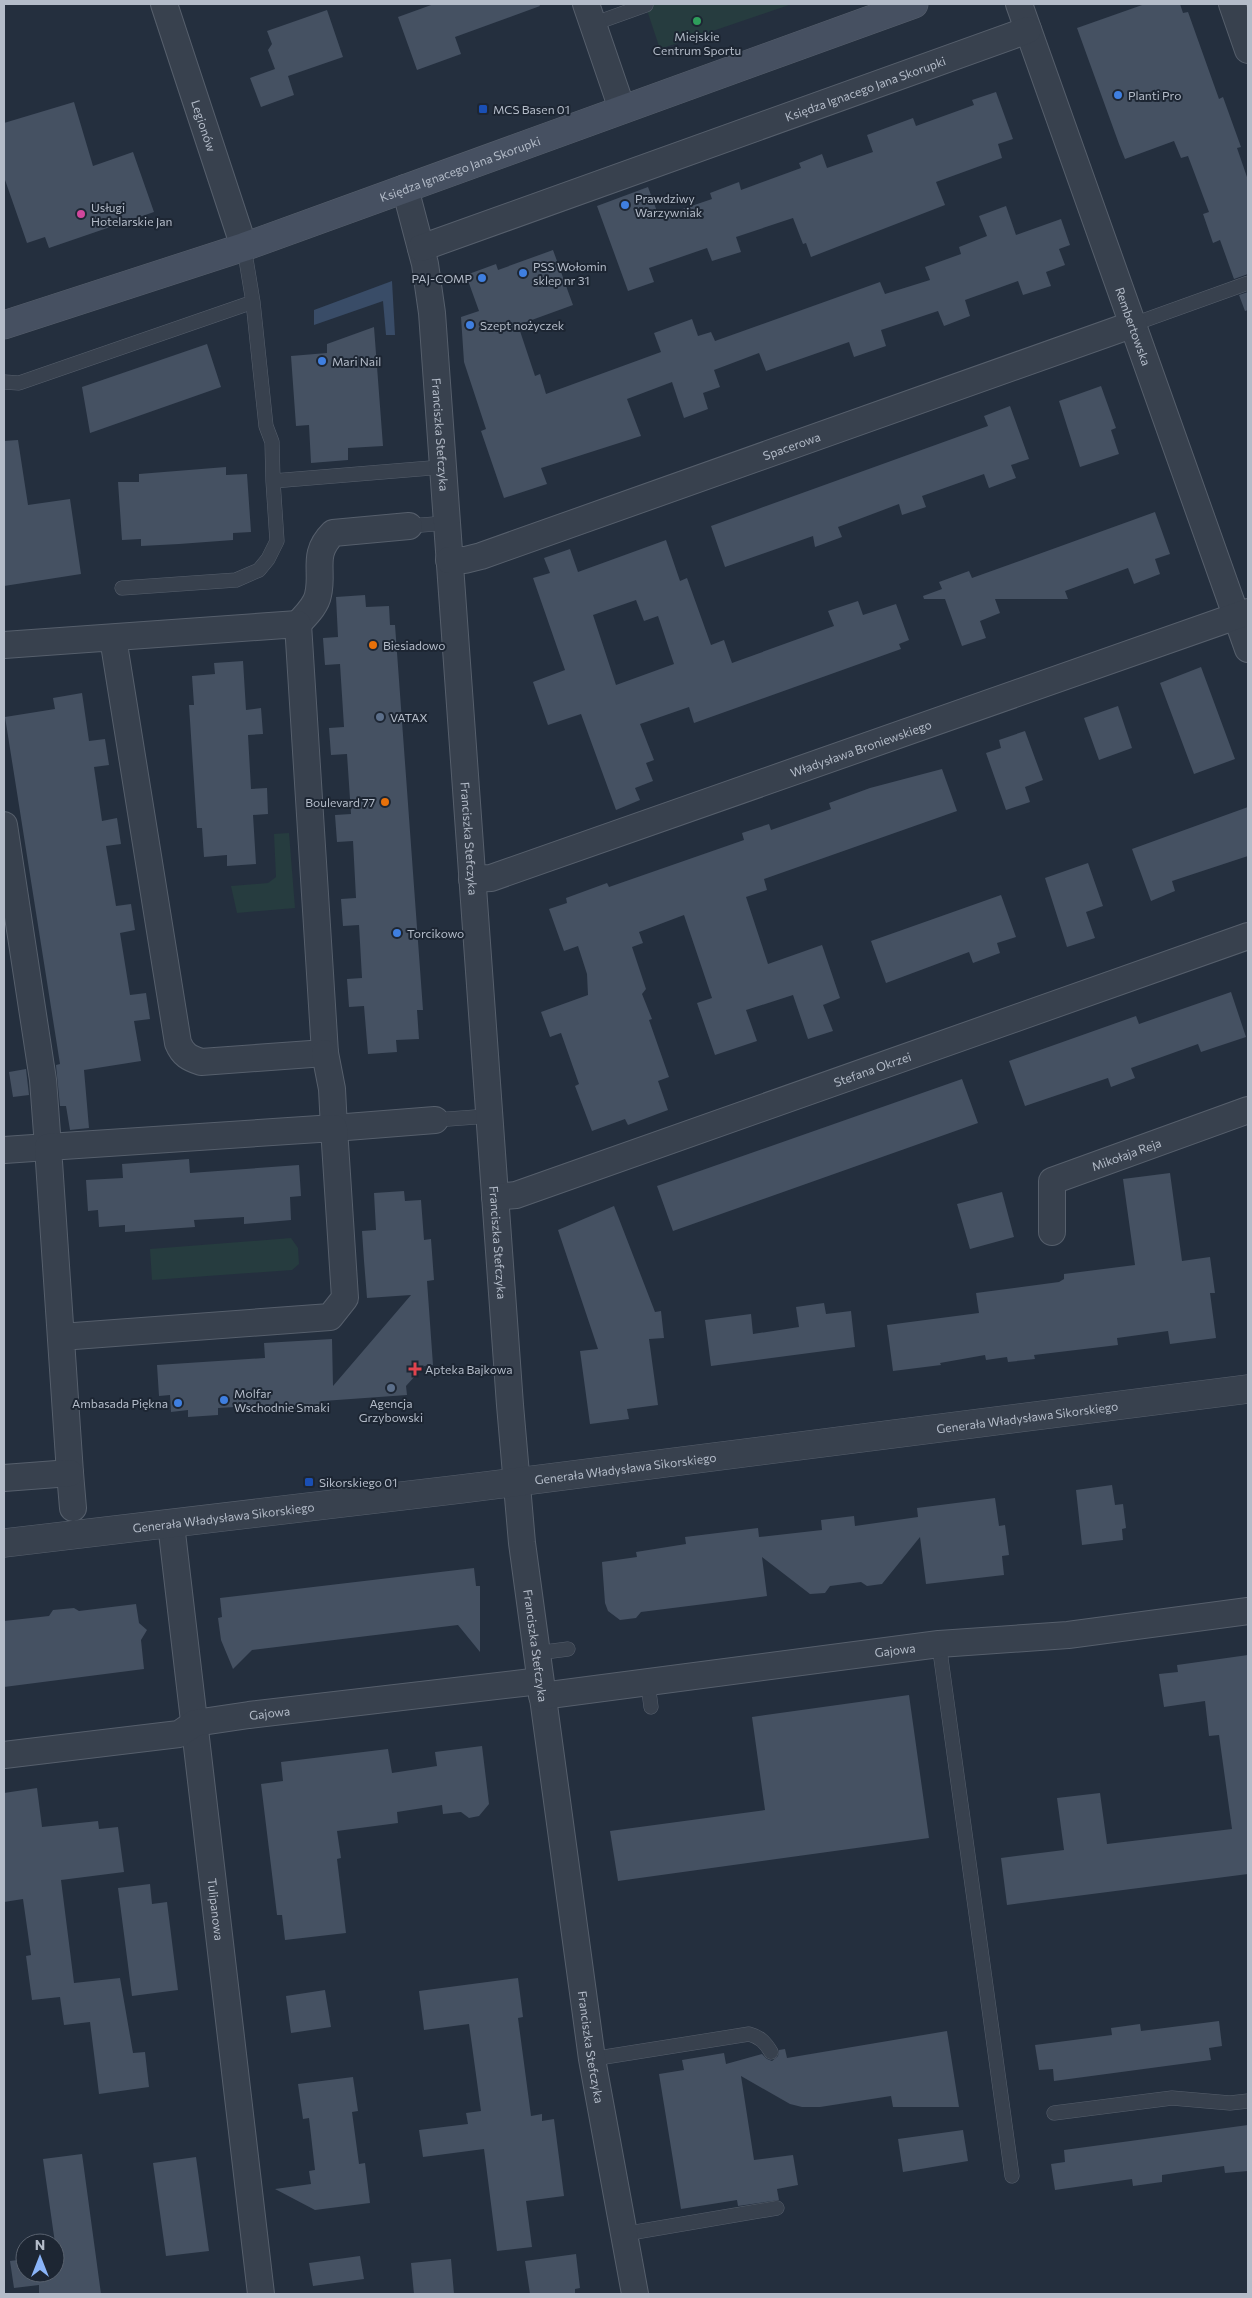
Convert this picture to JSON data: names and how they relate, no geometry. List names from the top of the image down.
{
  "streets": {
    "main road": ["Księdza Ignacego Jana Skorupki"],
    "street": [
      "Legionów",
      "Rembertowska",
      "Franciszka Stefczyka",
      "Spacerowa",
      "Władysława Broniewskiego",
      "Stefana Okrzei",
      "Mikołaja Reja",
      "Generała Władysława Sikorskiego",
      "Gajowa",
      "Tulipanowa"
    ]
  },
  "crossings": [
    ["Księdza Ignacego Jana Skorupki", "Legionów"],
    ["Księdza Ignacego Jana Skorupki", "Rembertowska"],
    ["Księdza Ignacego Jana Skorupki", "Franciszka Stefczyka"],
    ["Rembertowska", "Spacerowa"],
    ["Rembertowska", "Władysława Broniewskiego"],
    ["Franciszka Stefczyka", "Spacerowa"],
    ["Franciszka Stefczyka", "Władysława Broniewskiego"],
    ["Franciszka Stefczyka", "Stefana Okrzei"],
    ["Franciszka Stefczyka", "Generała Władysława Sikorskiego"],
    ["Franciszka Stefczyka", "Gajowa"],
    ["Generała Władysława Sikorskiego", "Tulipanowa"],
    ["Gajowa", "Tulipanowa"]
  ],
  "places": {
    "other": [
      "Miejskie Centrum Sportu",
      "Planti Pro",
      "Prawdziwy Warzywniak",
      "Usługi Hotelarskie Jan",
      "PSS Wołomin sklep nr 31",
      "PAJ-COMP",
      "Szept nożyczek",
      "Mari Nail",
      "Biesiadowo",
      "VATAX",
      "Boulevard 77",
      "Torcikowo",
      "Agencja Grzybowski",
      "Molfar Wschodnie Smaki",
      "Ambasada Piękna"
    ],
    "transit": ["MCS Basen 01", "Sikorskiego 01"],
    "health": ["Apteka Bajkowa"]
  },
  "north": "top"
}
